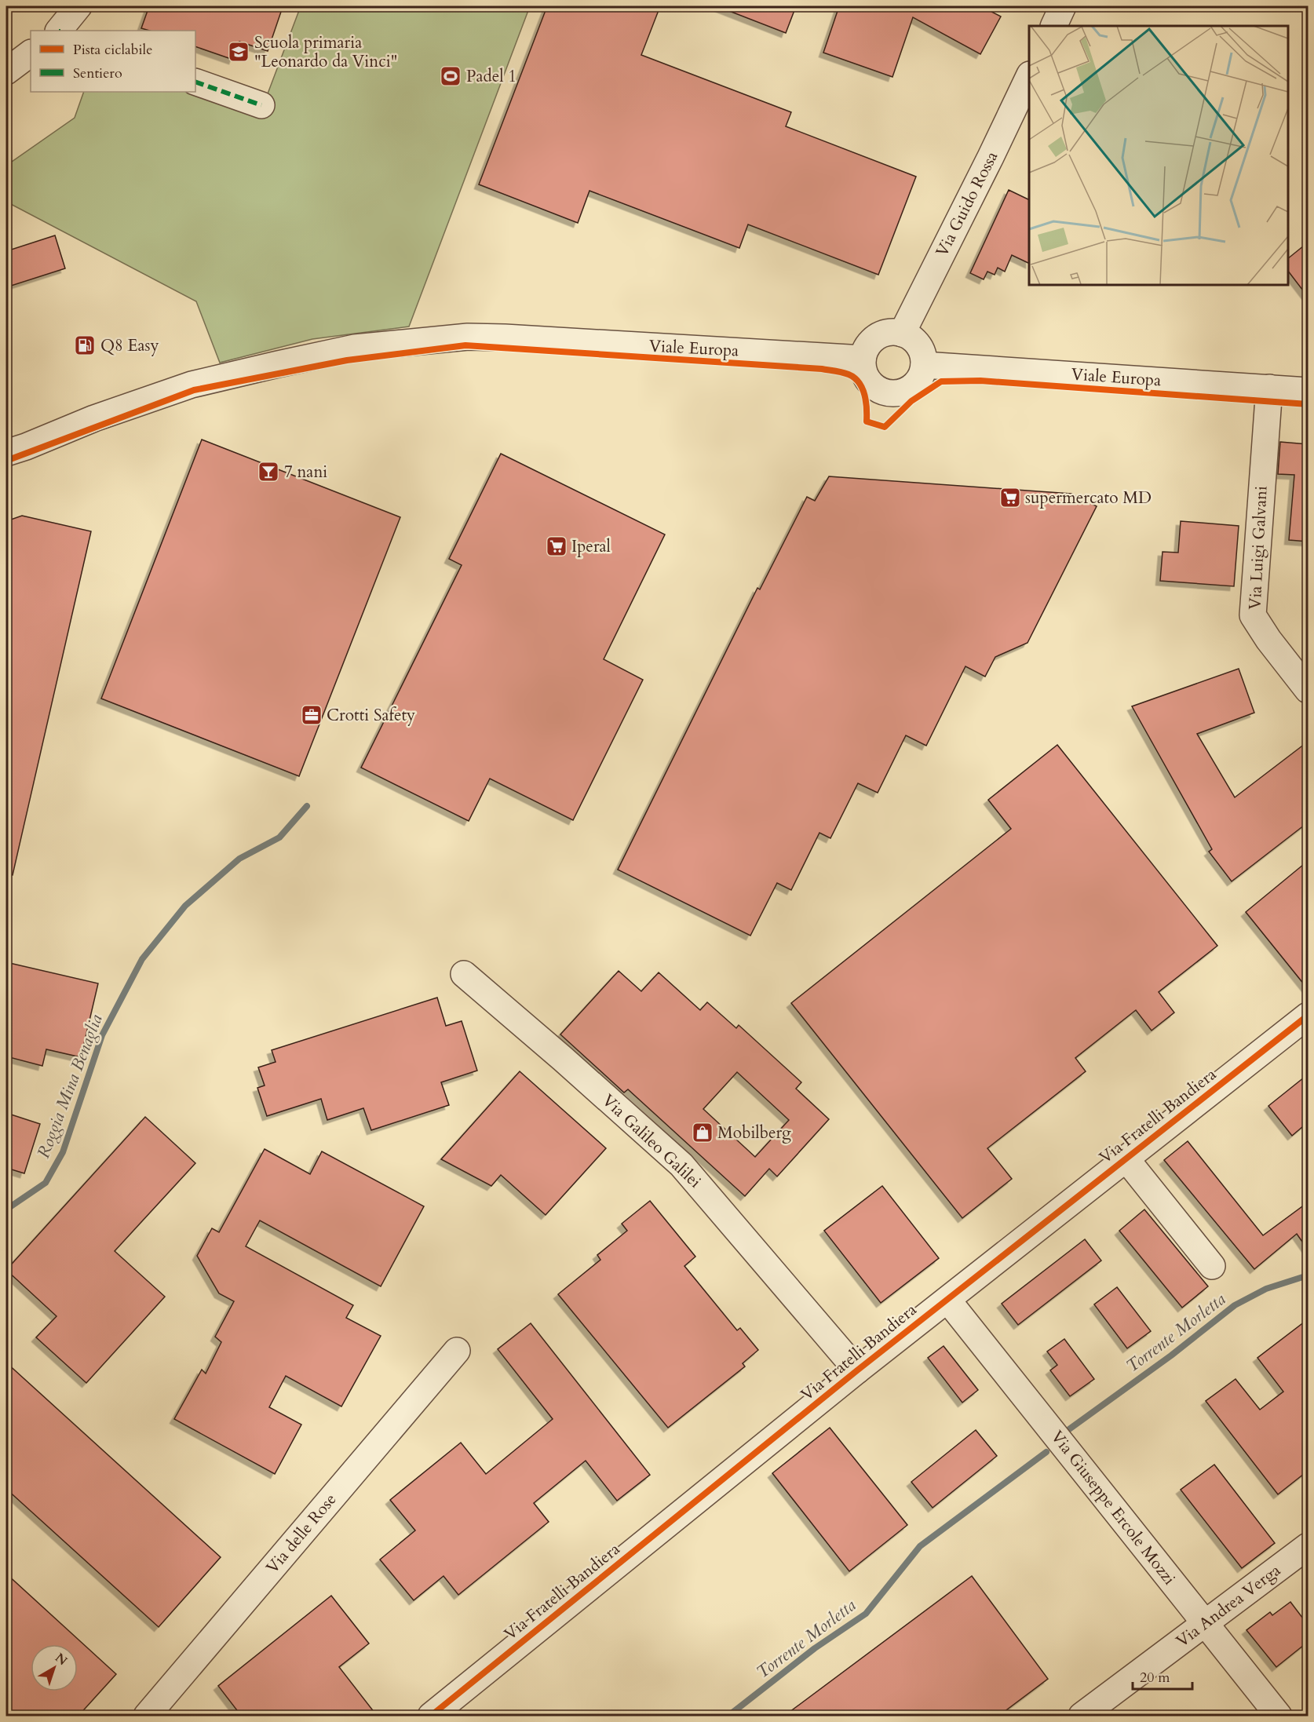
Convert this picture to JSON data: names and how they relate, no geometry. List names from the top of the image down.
{
  "streets": {
    "street": [
      "Via Guido Rossa",
      "Viale Europa",
      "Via Luigi Galvani",
      "Via Fratelli Bandiera",
      "Via Galileo Galilei",
      "Via Giuseppe Ercole Mozzi",
      "Via delle Rose",
      "Via Andrea Verga"
    ]
  },
  "crossings": [
    ["Via Guido Rossa", "Viale Europa"],
    ["Viale Europa", "Via Luigi Galvani"],
    ["Via Fratelli Bandiera", "Via Galileo Galilei"],
    ["Via Fratelli Bandiera", "Via Giuseppe Ercole Mozzi"],
    ["Via Giuseppe Ercole Mozzi", "Via Andrea Verga"]
  ],
  "water": ["Roggia Mina Benaglia", "Torrente Morletta"],
  "places": {
    "school or university": ["Scuola primaria \"Leonardo da Vinci\""],
    "sports": ["Padel 1"],
    "fuel station": ["Q8 Easy"],
    "bar": ["7 nani"],
    "supermarket": ["supermercato MD", "Iperal"],
    "office": ["Crotti Safety"],
    "shop": ["Mobilberg"]
  },
  "legend": ["Pista ciclabile", "Sentiero"],
  "scale_bar": "20 m",
  "north": "top right"
}
